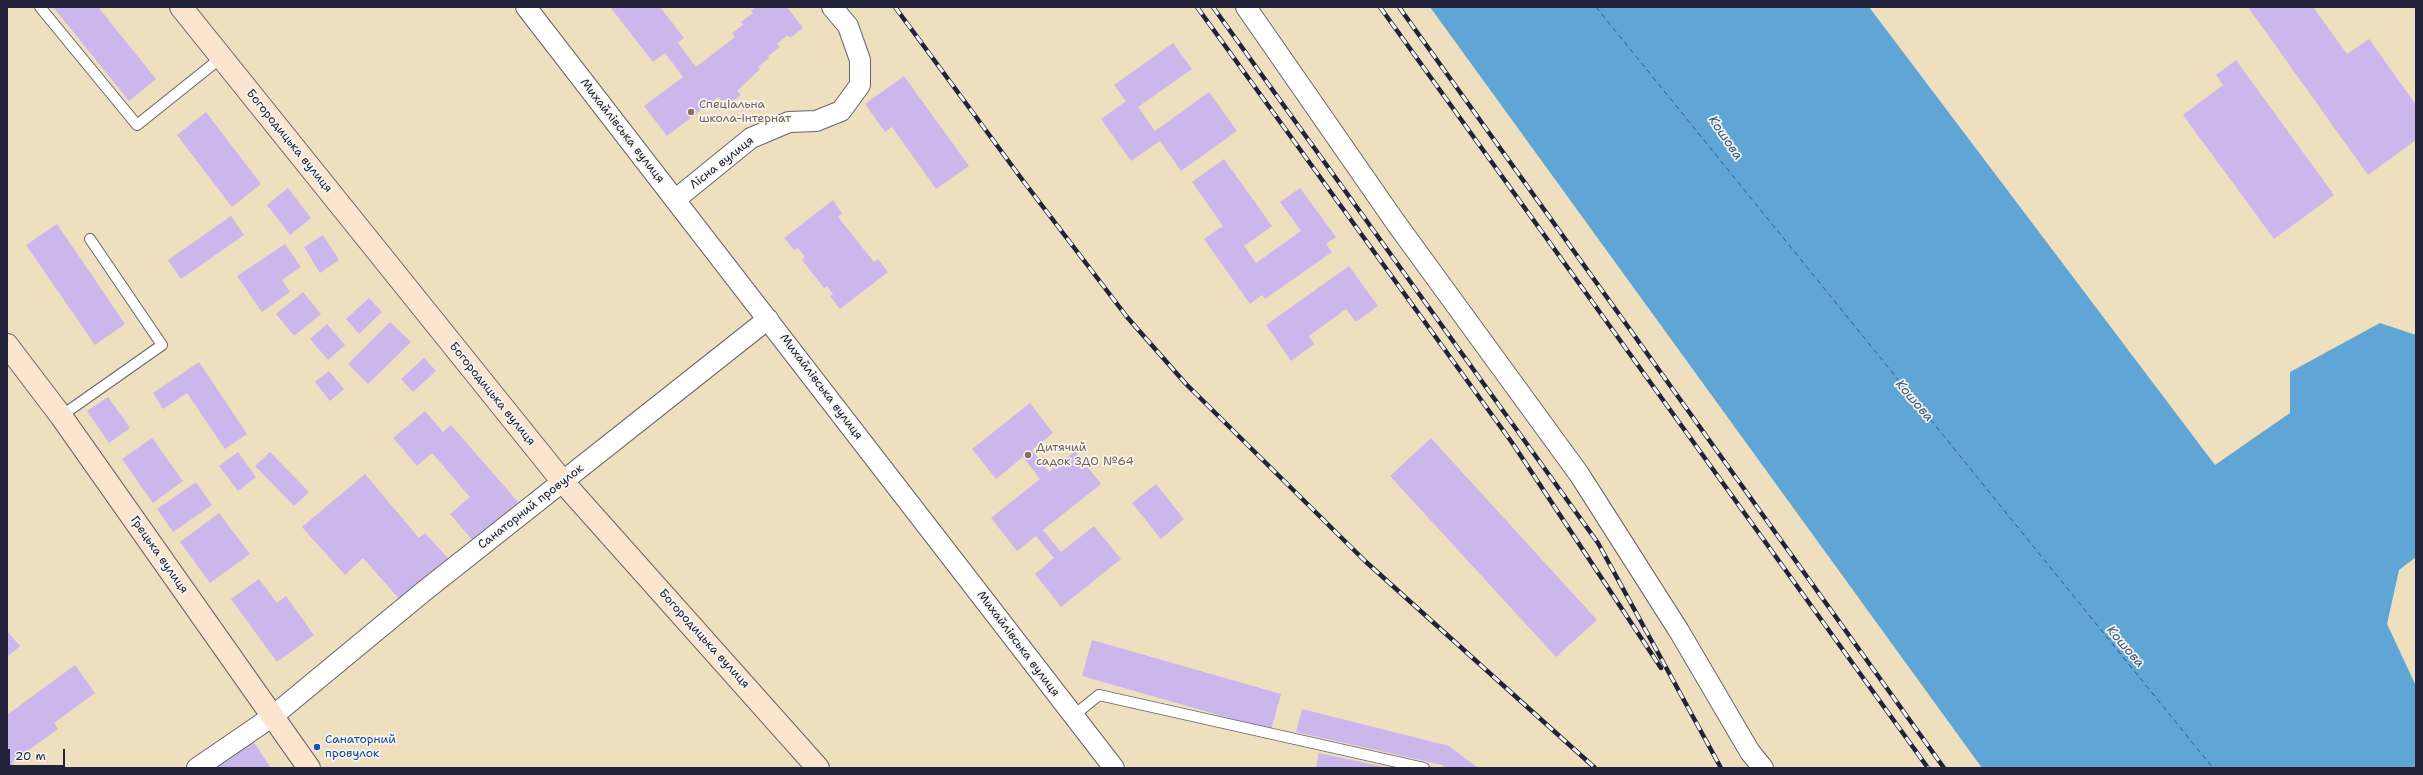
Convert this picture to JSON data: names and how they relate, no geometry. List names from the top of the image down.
{
  "streets": {
    "street": [
      "Михайлівська вулиця",
      "Богородицька вулиця",
      "Лісна вулиця",
      "Санаторний провулок",
      "Грецька вулиця"
    ]
  },
  "crossings": [
    ["Михайлівська вулиця", "Лісна вулиця"],
    ["Михайлівська вулиця", "Санаторний провулок"],
    ["Богородицька вулиця", "Санаторний провулок"],
    ["Санаторний провулок", "Грецька вулиця"]
  ],
  "water": ["Кошова"],
  "places": ["Спеціальна школа-інтернат", "Дитячий садок ЗДО №64", "Санаторний провулок"],
  "scale_bar": "20 m"
}
